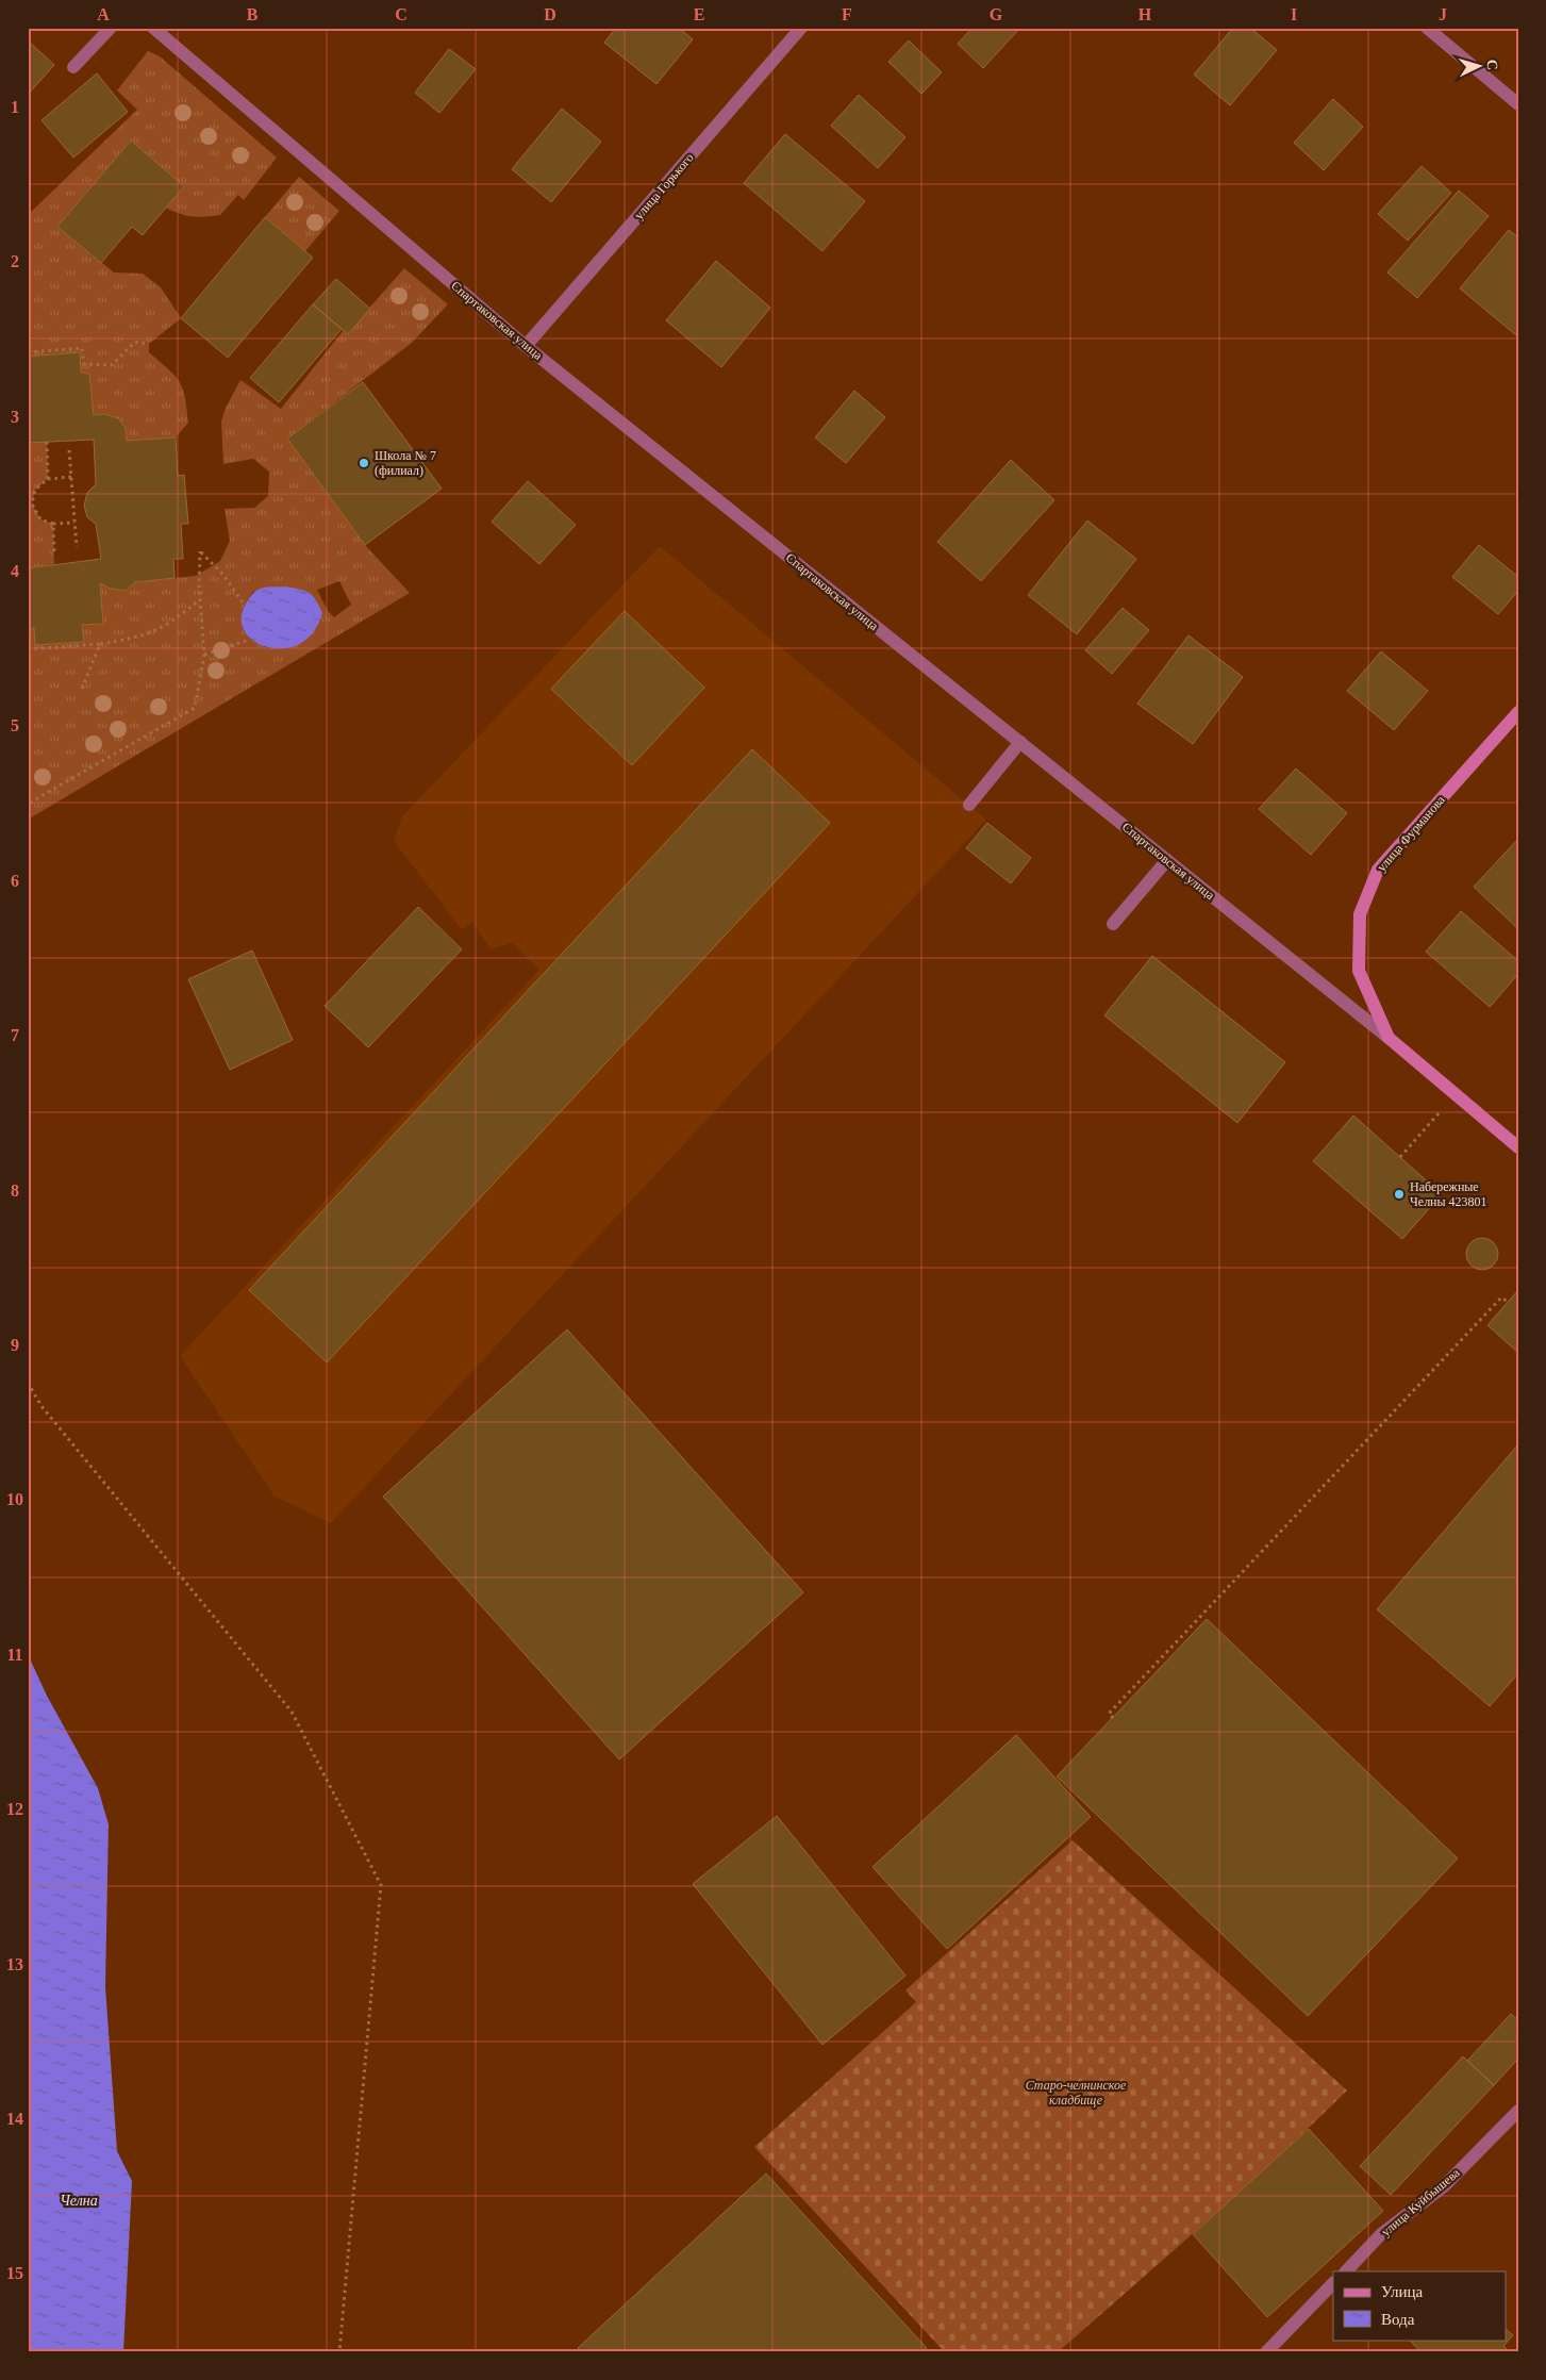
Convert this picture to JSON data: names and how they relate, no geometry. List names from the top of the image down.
{
  "streets": {
    "street": [
      "улица Горького",
      "Спартаковская улица",
      "улица Фурманова",
      "улица Куйбышева"
    ]
  },
  "crossings": [
    ["улица Горького", "Спартаковская улица"],
    ["Спартаковская улица", "улица Фурманова"]
  ],
  "water": ["Челна"],
  "parks": ["Старо-челнинское кладбище"],
  "places": ["Школа № 7 (филиал)", "Набережные Челны 423801"],
  "legend": ["Улица", "Вода"],
  "north": "right",
  "grid": {
    "columns": [
      "A",
      "B",
      "C",
      "D",
      "E",
      "F",
      "G",
      "H",
      "I",
      "J"
    ],
    "rows": [
      "1",
      "2",
      "3",
      "4",
      "5",
      "6",
      "7",
      "8",
      "9",
      "10",
      "11",
      "12",
      "13",
      "14",
      "15"
    ]
  }
}
